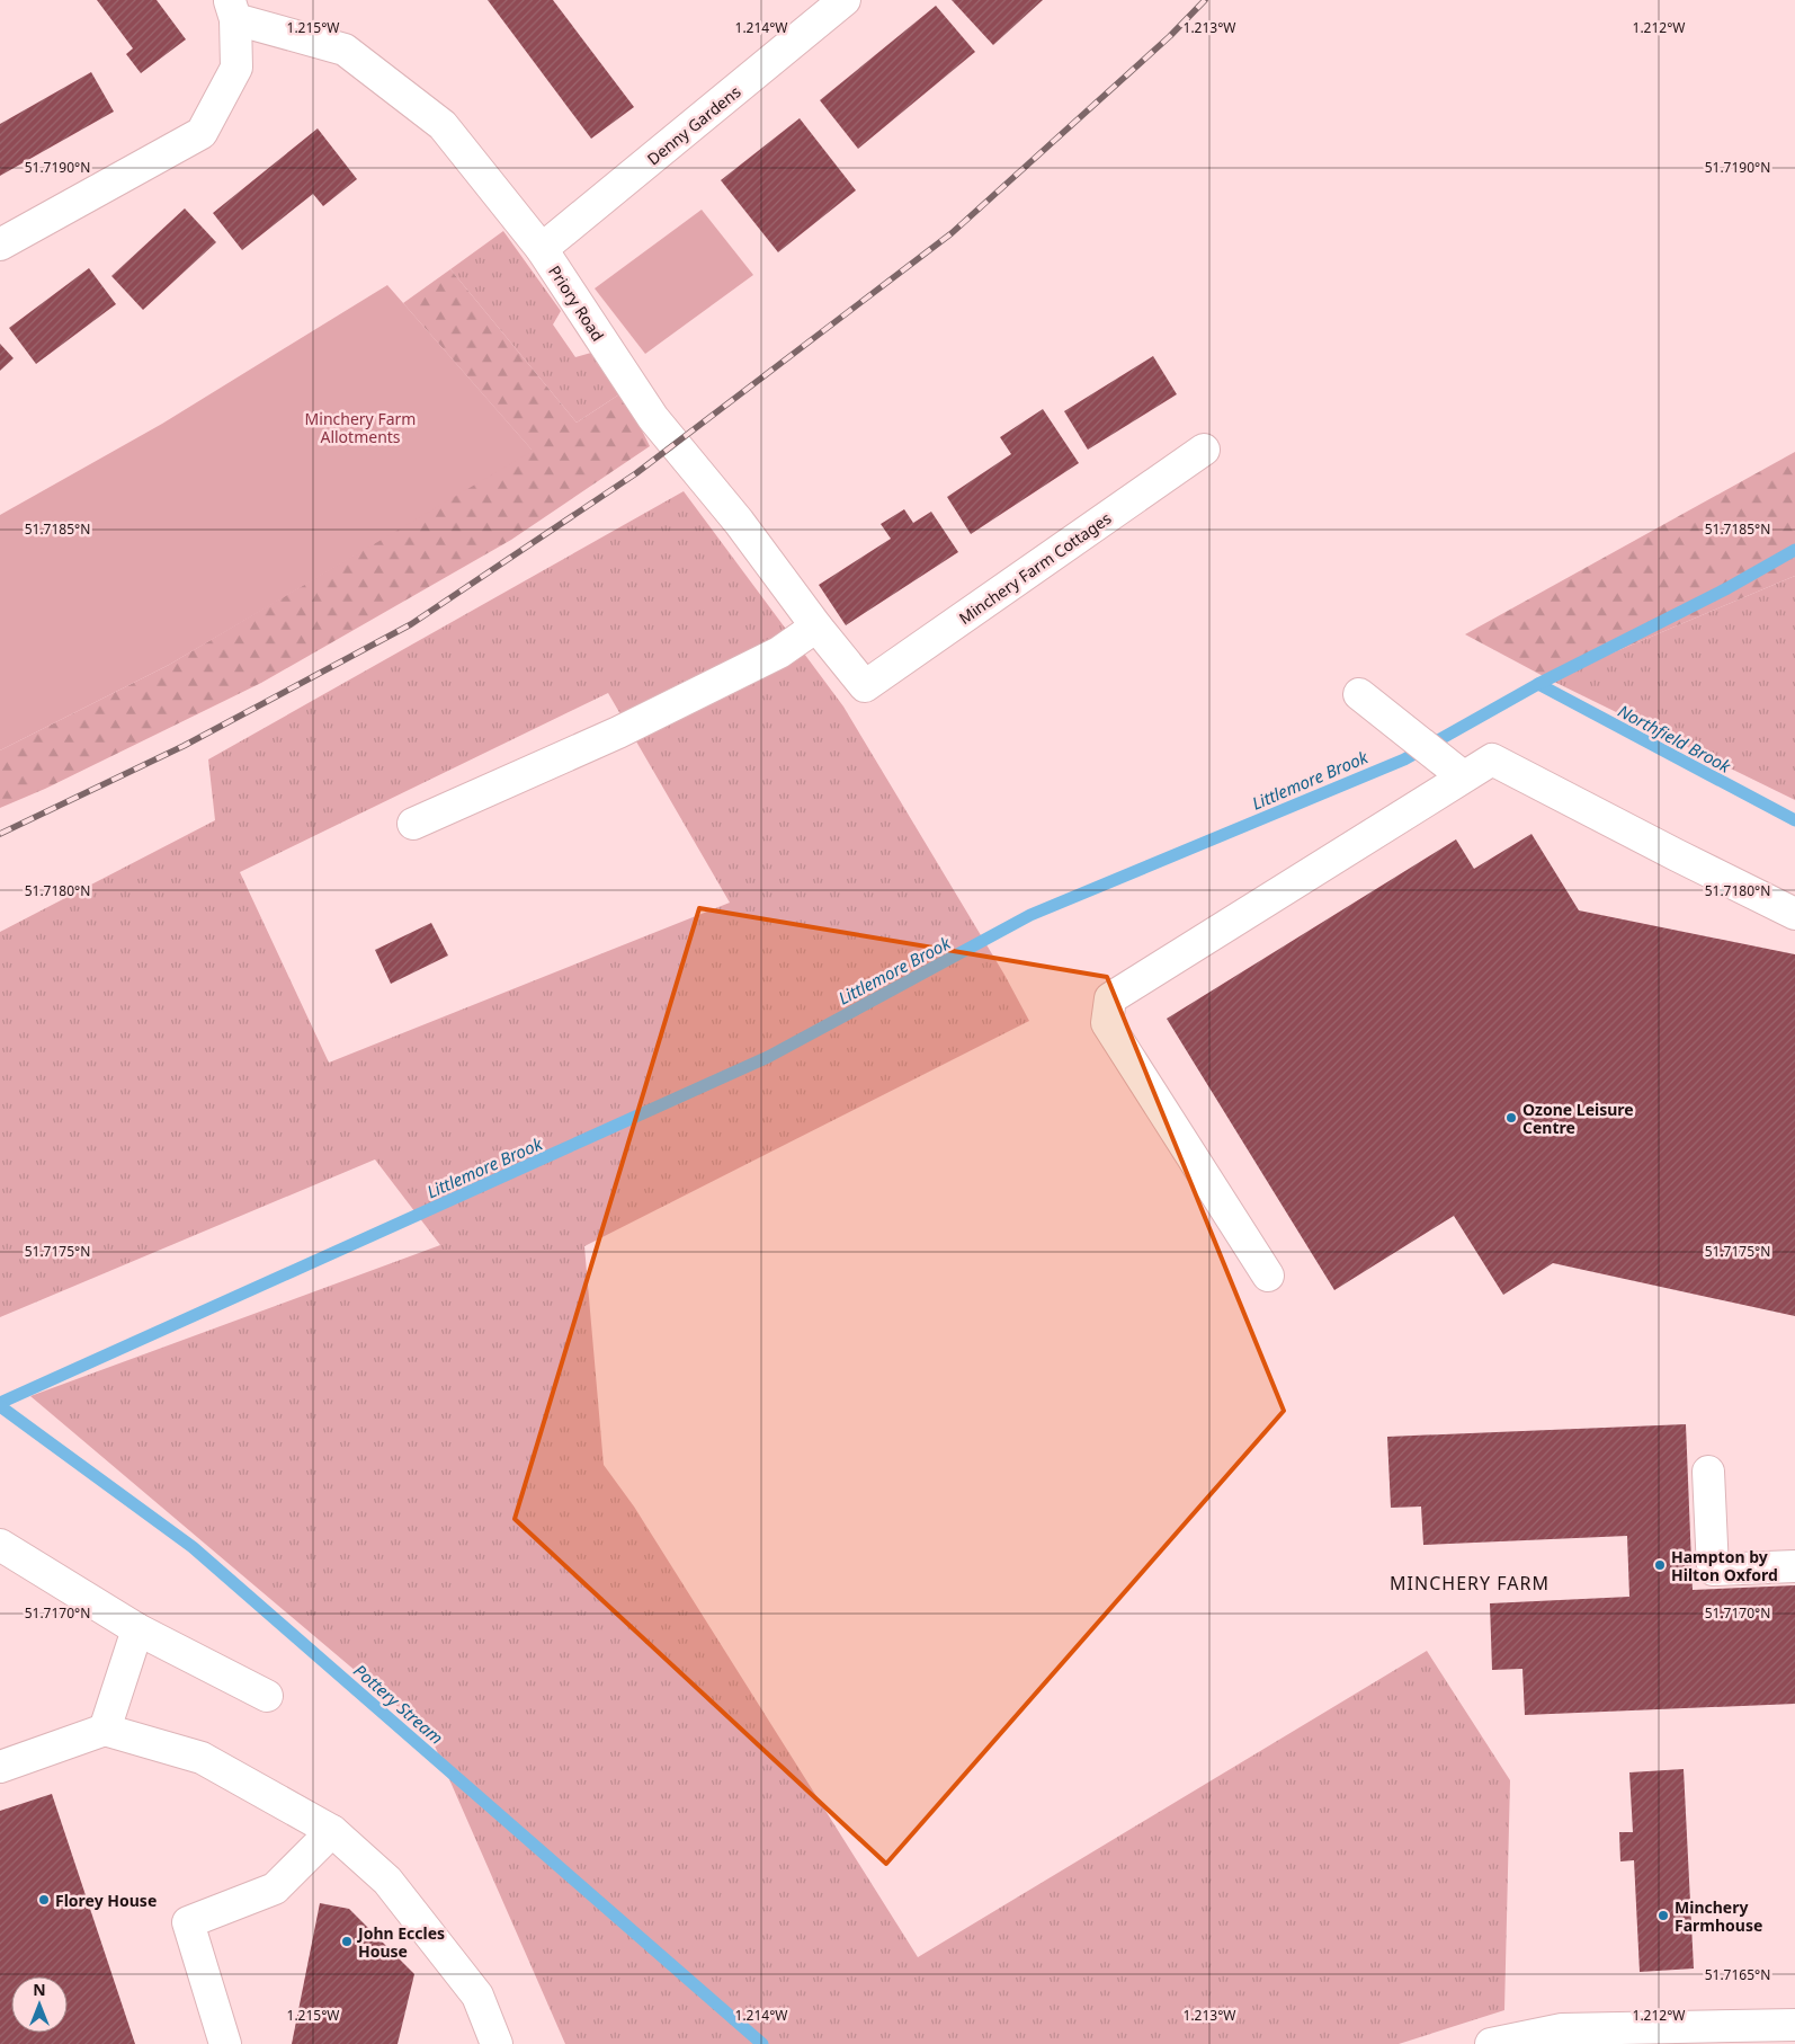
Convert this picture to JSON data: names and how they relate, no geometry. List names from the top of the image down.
{
  "streets": {
    "street": ["Denny Gardens", "Priory Road", "Minchery Farm Cottages"]
  },
  "crossings": [
    ["Denny Gardens", "Priory Road"],
    ["Priory Road", "Minchery Farm Cottages"]
  ],
  "districts": ["MINCHERY FARM"],
  "water": ["Northfield Brook", "Littlemore Brook", "Pottery Stream"],
  "parks": ["Minchery Farm Allotments"],
  "places": [
    "Ozone Leisure Centre",
    "Hampton by Hilton Oxford",
    "Florey House",
    "Minchery Farmhouse",
    "John Eccles House"
  ],
  "north": "top",
  "coordinates": [
    "1.215°W",
    "1.214°W",
    "1.213°W",
    "1.212°W",
    "51.7190°N",
    "51.7185°N",
    "51.7180°N",
    "51.7175°N",
    "51.7170°N",
    "51.7165°N"
  ]
}
